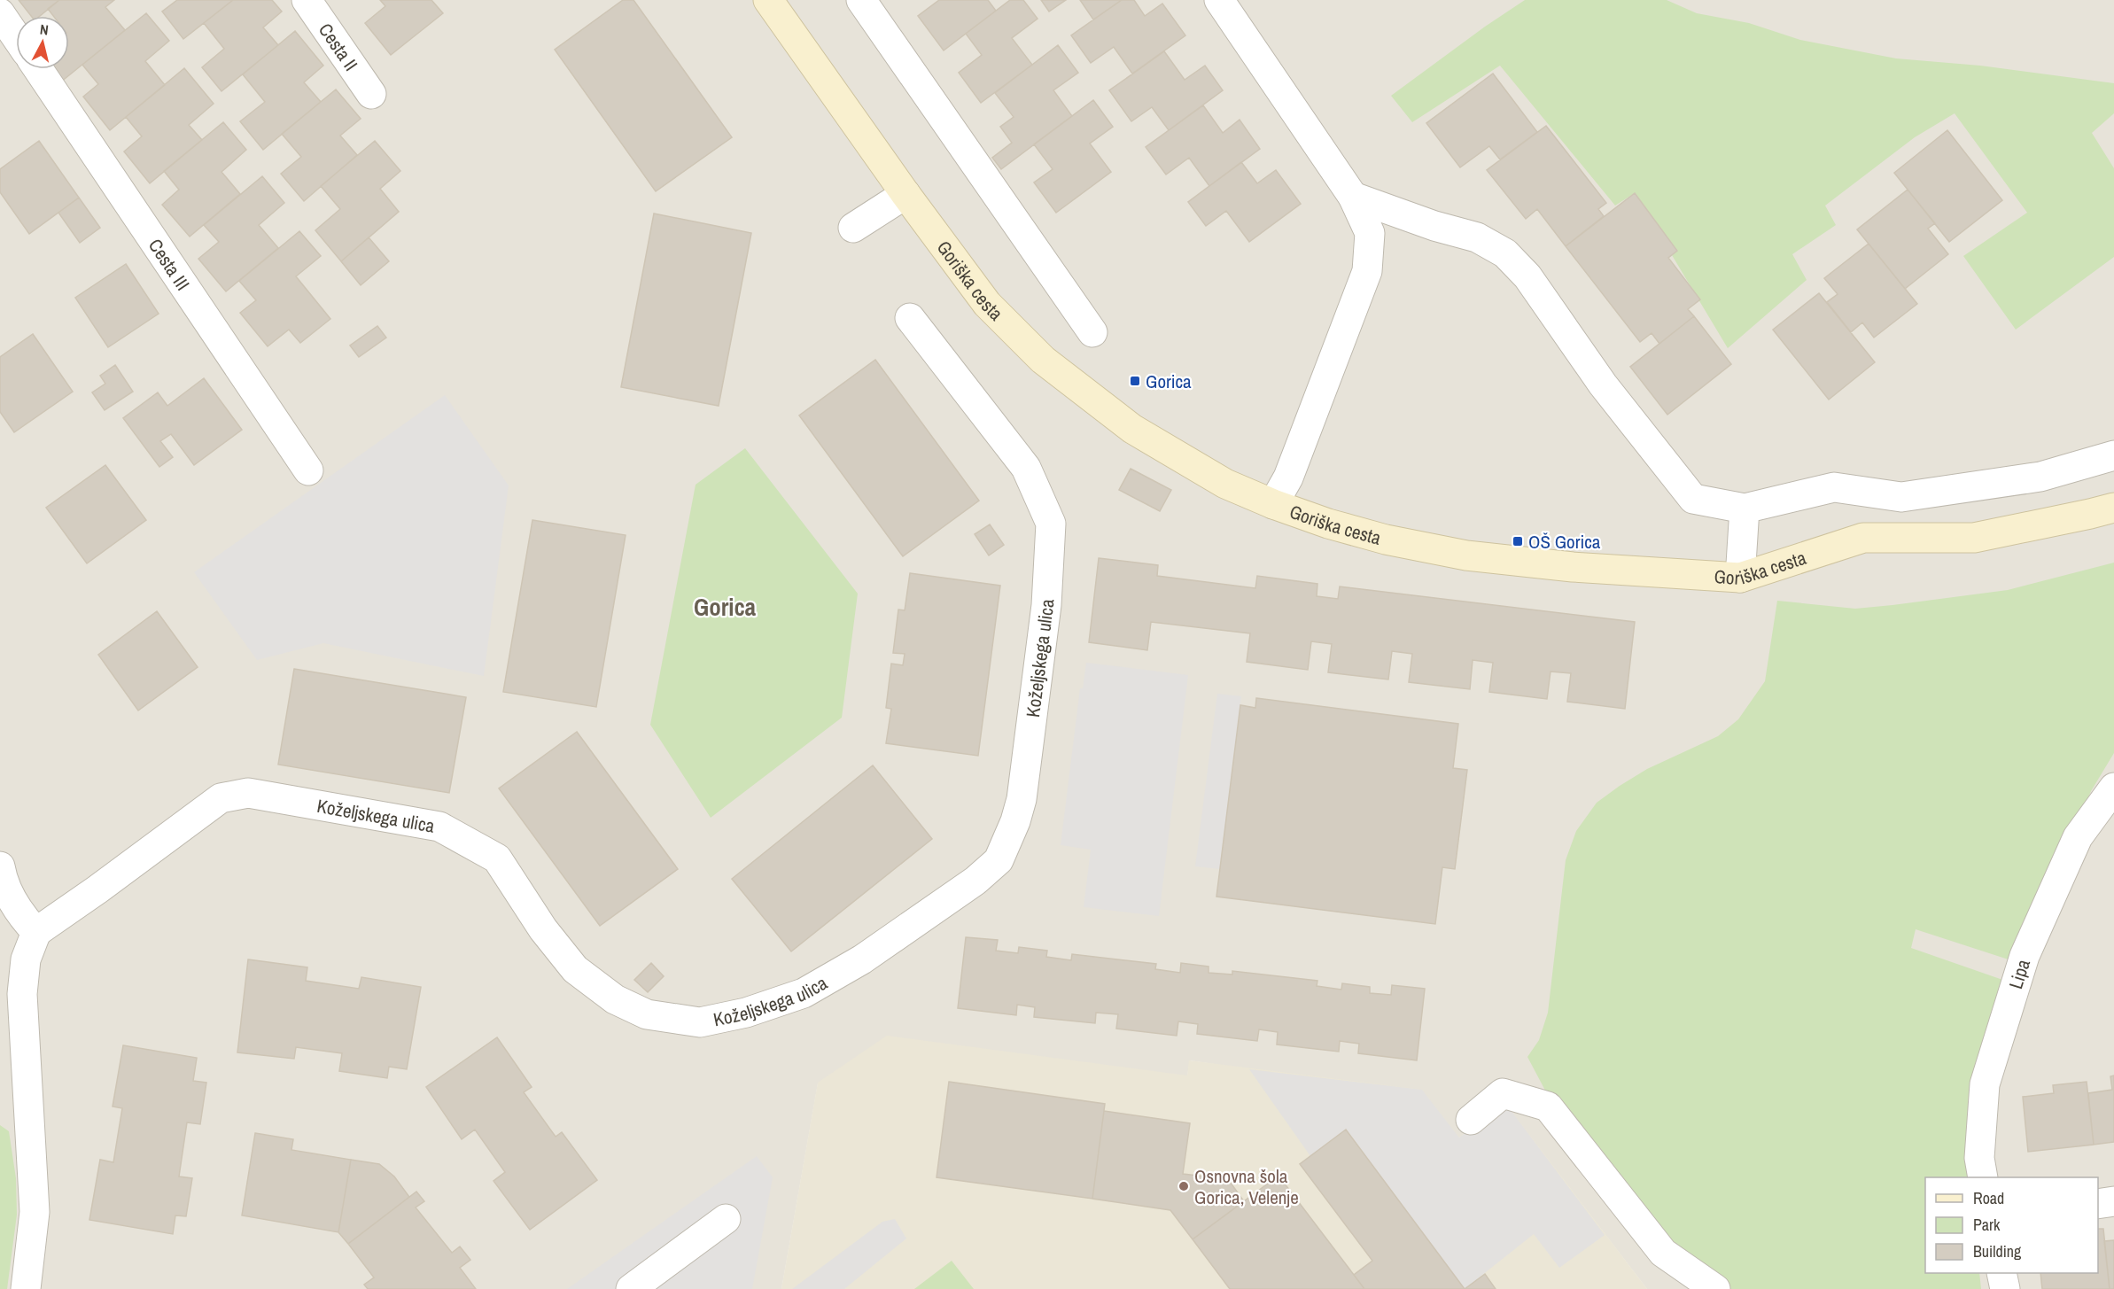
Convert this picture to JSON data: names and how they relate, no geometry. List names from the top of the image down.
{
  "streets": {
    "street": [
      "Cesta II",
      "Cesta III",
      "Goriška cesta",
      "Koželjskega ulica",
      "Lipa"
    ]
  },
  "districts": ["Gorica"],
  "places": {
    "transit": ["Gorica", "OŠ Gorica"],
    "other": ["Osnovna šola Gorica, Velenje"]
  },
  "legend": ["Road", "Park", "Building"],
  "north": "top"
}
